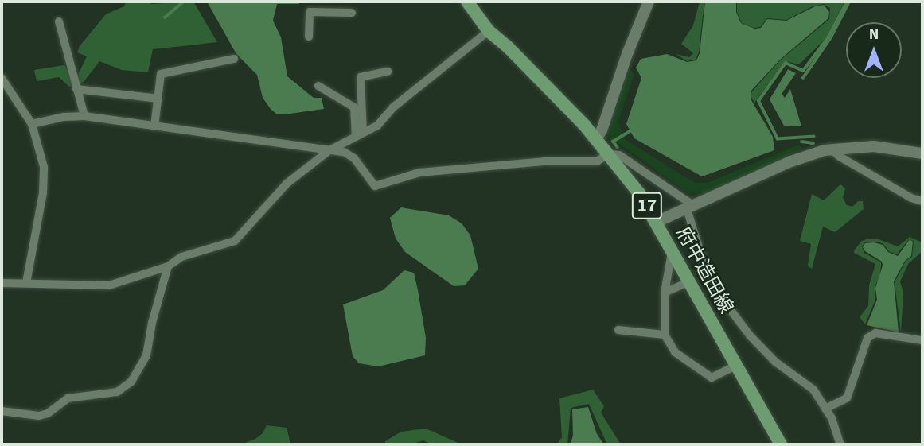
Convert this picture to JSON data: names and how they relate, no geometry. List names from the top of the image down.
{
  "streets": {
    "main road": ["17", "府中造田線"]
  },
  "north": "top"
}
